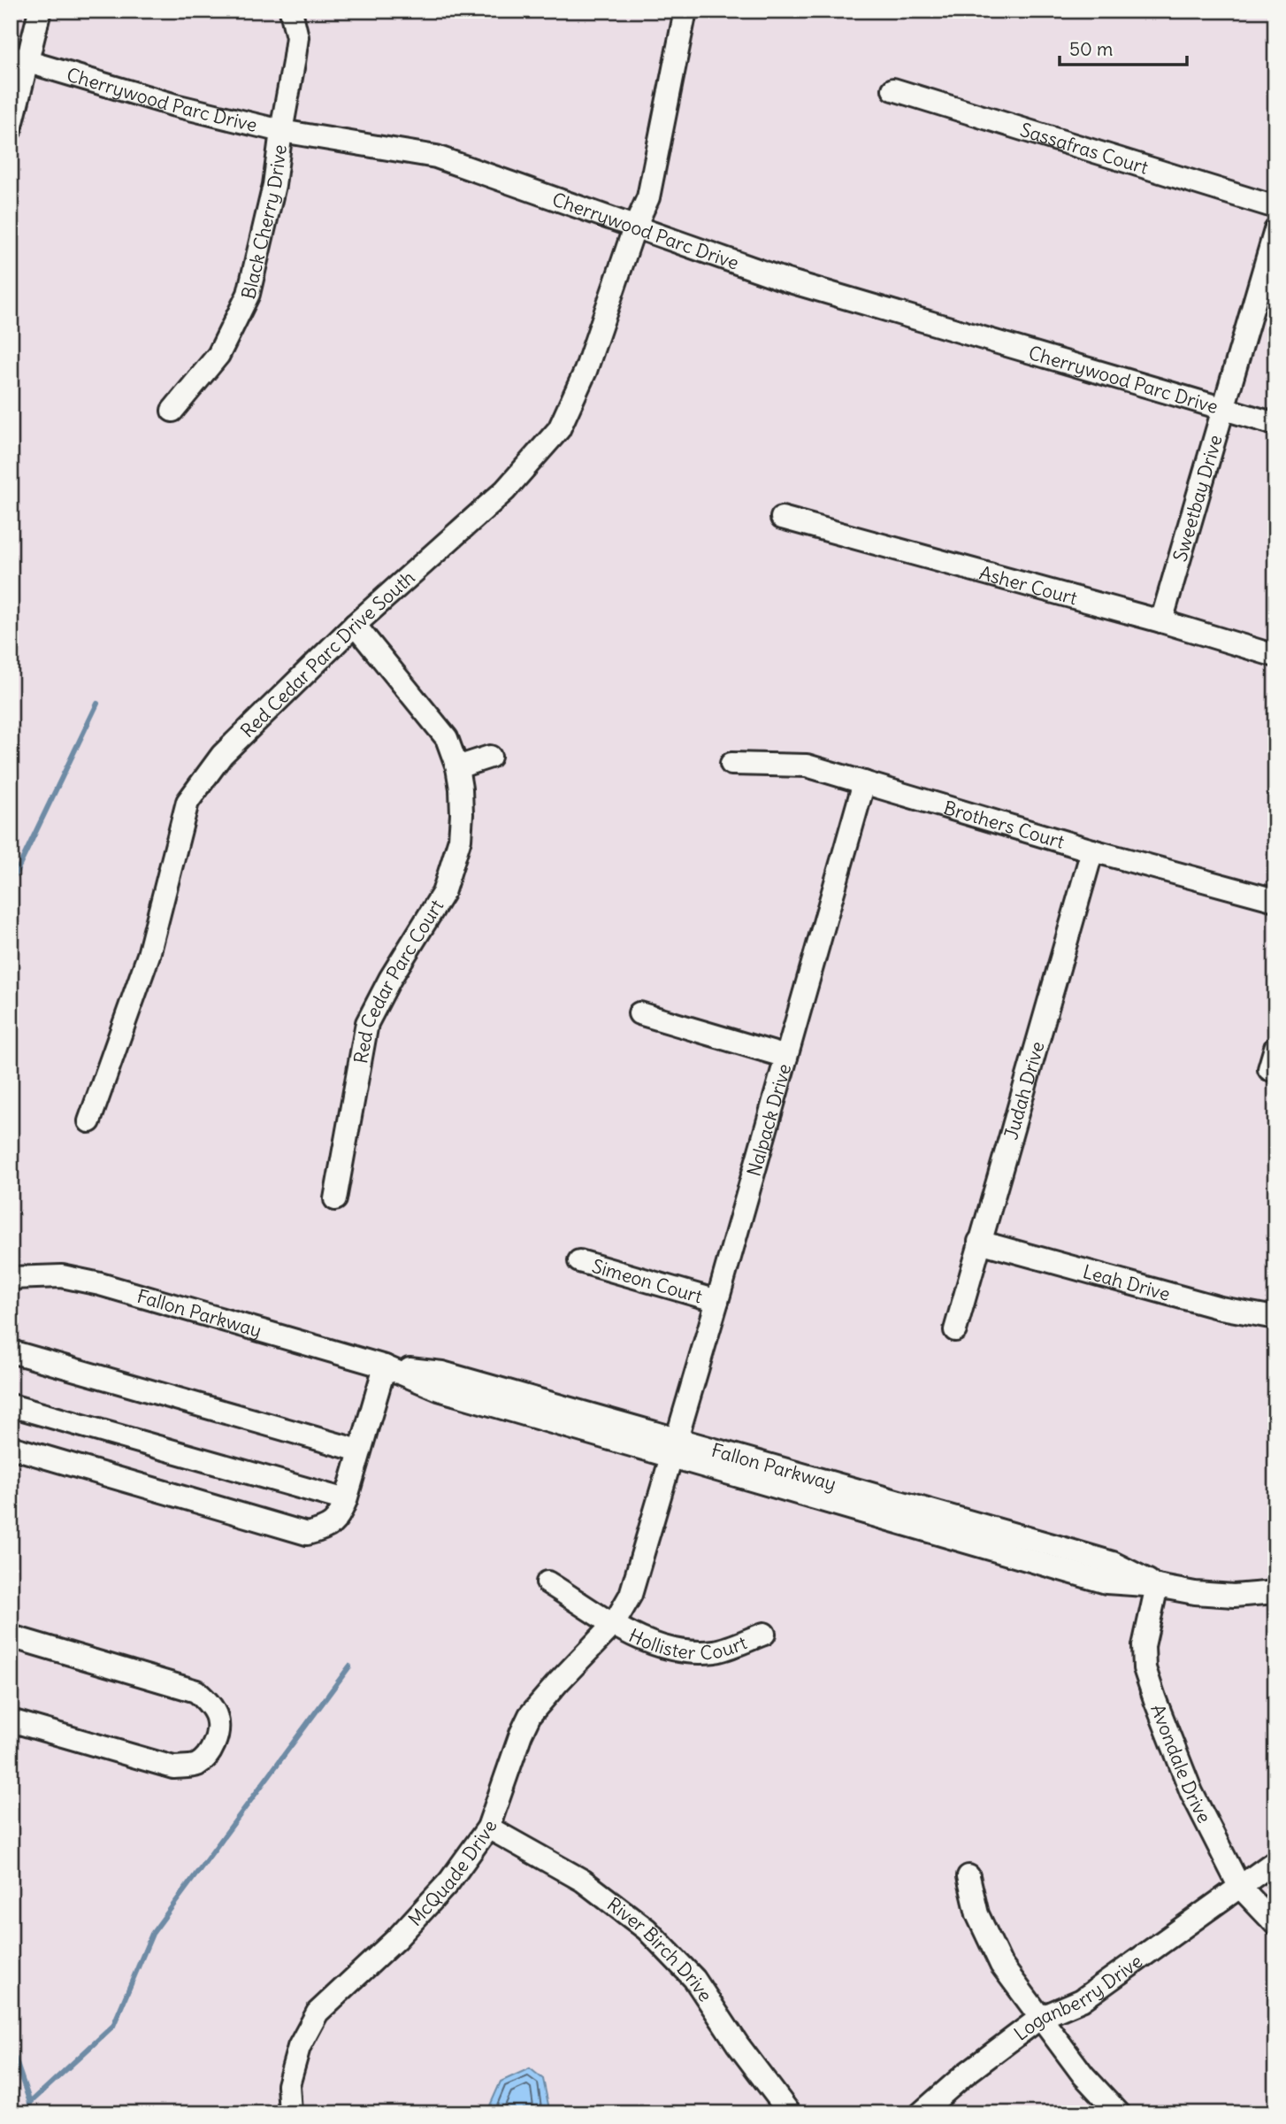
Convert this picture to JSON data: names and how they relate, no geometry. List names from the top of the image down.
{
  "streets": {
    "street": [
      "Cherrywood Parc Drive",
      "Sassafras Court",
      "Black Cherry Drive",
      "Sweetbay Drive",
      "Asher Court",
      "Red Cedar Parc Drive South",
      "Brothers Court",
      "Red Cedar Parc Court",
      "Judah Drive",
      "Nalpack Drive",
      "Simeon Court",
      "Leah Drive",
      "Fallon Parkway",
      "Hollister Court",
      "Avondale Drive",
      "McQuade Drive",
      "River Birch Drive",
      "Loganberry Drive"
    ]
  },
  "crossings": [
    ["Cherrywood Parc Drive", "Black Cherry Drive"],
    ["Cherrywood Parc Drive", "Sweetbay Drive"],
    ["Cherrywood Parc Drive", "Red Cedar Parc Drive South"],
    ["Sweetbay Drive", "Asher Court"],
    ["Red Cedar Parc Drive South", "Red Cedar Parc Court"],
    ["Brothers Court", "Judah Drive"],
    ["Brothers Court", "Nalpack Drive"],
    ["Judah Drive", "Leah Drive"],
    ["Nalpack Drive", "Simeon Court"],
    ["Nalpack Drive", "Fallon Parkway"],
    ["Nalpack Drive", "McQuade Drive"],
    ["Fallon Parkway", "Avondale Drive"],
    ["Fallon Parkway", "McQuade Drive"],
    ["Hollister Court", "McQuade Drive"],
    ["Avondale Drive", "Loganberry Drive"],
    ["McQuade Drive", "River Birch Drive"]
  ],
  "scale_bar": "50 m"
}
